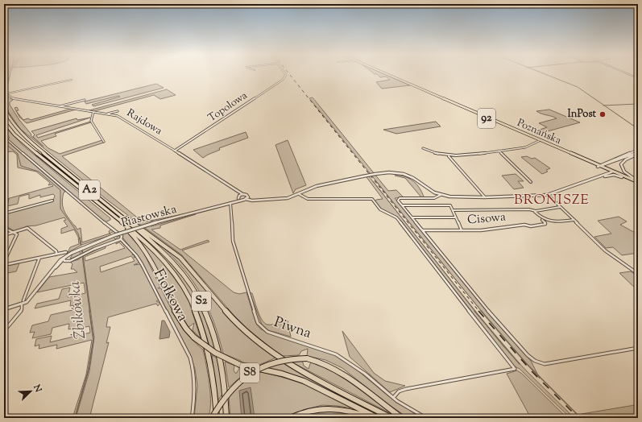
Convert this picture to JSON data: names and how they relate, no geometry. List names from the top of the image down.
{
  "streets": {
    "highway": ["A2", "S2", "S8"],
    "main road": ["92", "Poznańska"],
    "street": [
      "Topolowa",
      "Rajdowa",
      "Piastowska",
      "Cisowa",
      "Fiołkowa",
      "Piwna"
    ]
  },
  "crossings": [
    ["Topolowa", "Rajdowa"],
    ["Rajdowa", "Piastowska"],
    ["A2", "S2"],
    ["Piastowska", "Piwna"]
  ],
  "districts": ["BRONISZE"],
  "water": ["Żbikówka"],
  "places": ["InPost"],
  "north": "top right"
}
